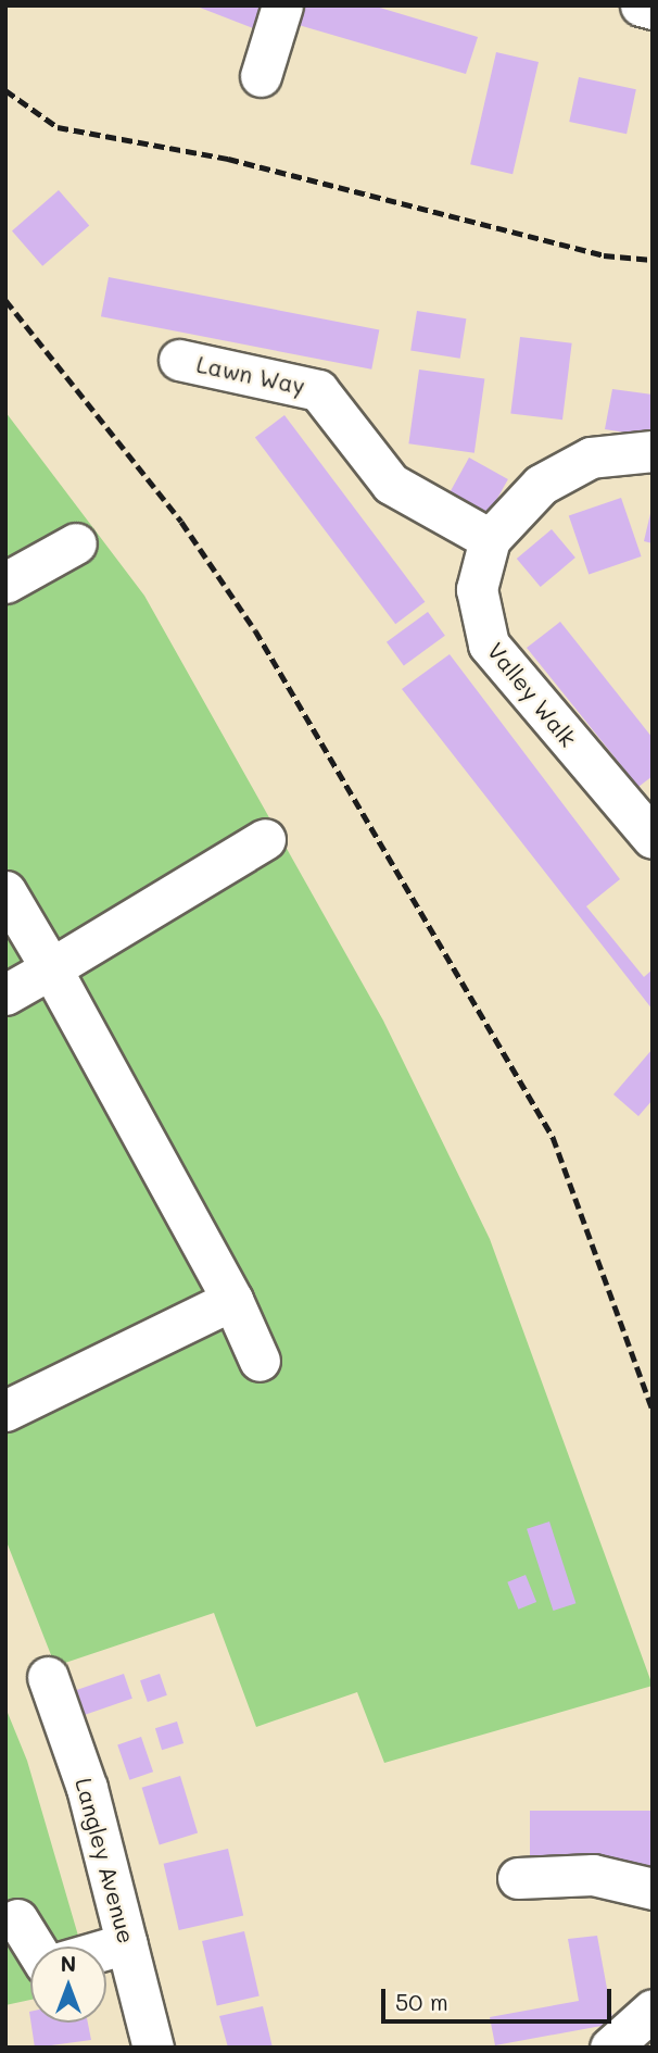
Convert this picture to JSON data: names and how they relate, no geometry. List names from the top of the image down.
{
  "streets": {
    "street": ["Lawn Way", "Valley Walk", "Langley Avenue"]
  },
  "crossings": [
    ["Lawn Way", "Valley Walk"]
  ],
  "scale_bar": "50 m",
  "north": "top"
}
